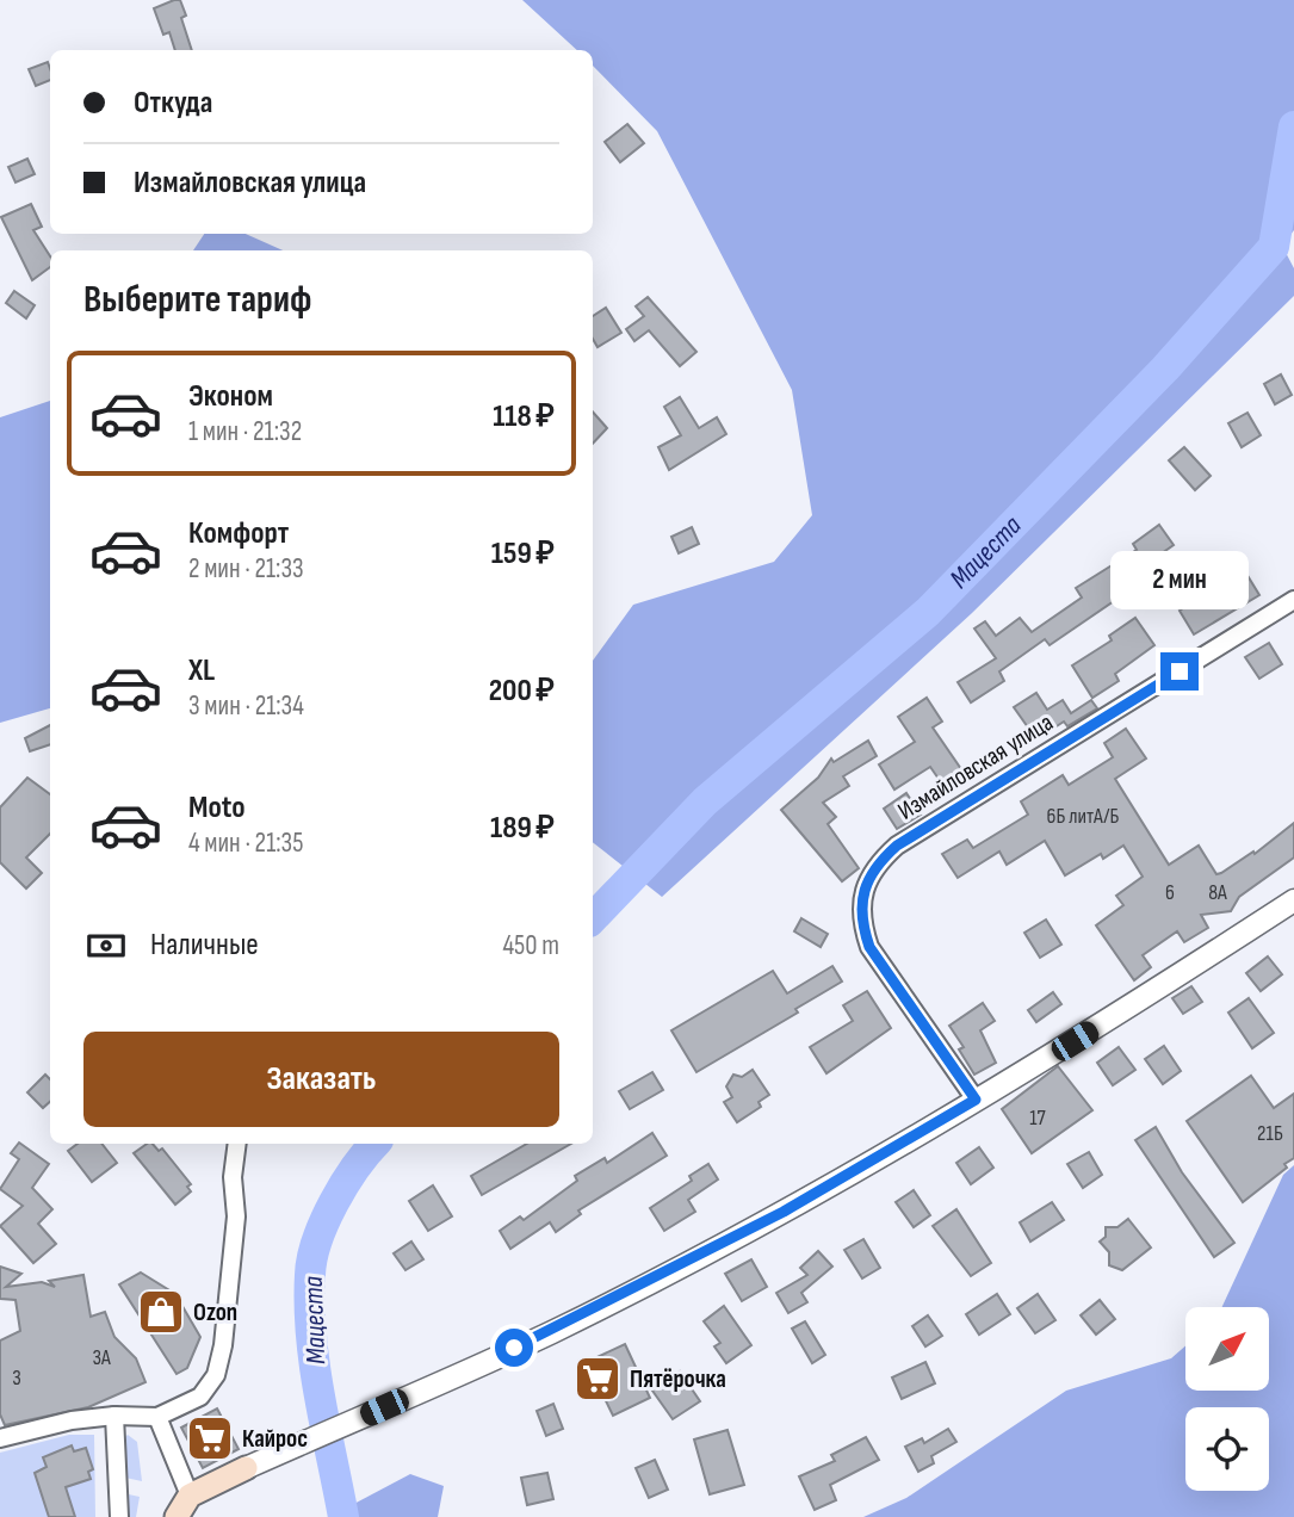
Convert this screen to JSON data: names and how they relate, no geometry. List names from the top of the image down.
{
  "streets": {
    "street": ["Измайловская улица"]
  },
  "water": ["Мацеста"],
  "places": {
    "shop": ["Ozon"],
    "supermarket": ["Пятёрочка", "Кайрос"]
  },
  "house_numbers": [
    "6Б литА/Б",
    "6",
    "8А",
    "17",
    "21Б",
    "3А",
    "3"
  ],
  "north": "top right",
  "page": {
    "banner": ["Откуда", "Измайловская улица"],
    "heading": "Выберите тариф",
    "list": [
      {
        "name": "Эконом",
        "note": "1 мин · 21:32",
        "value": "118 ₽"
      },
      {
        "name": "Комфорт",
        "note": "2 мин · 21:33",
        "value": "159 ₽"
      },
      {
        "name": "XL",
        "note": "3 мин · 21:34",
        "value": "200 ₽"
      },
      {
        "name": "Moto",
        "note": "4 мин · 21:35",
        "value": "189 ₽"
      }
    ],
    "bubble": "2 мин",
    "pay": ["Наличные", "450 m"],
    "buttons": "Заказать"
  }
}
